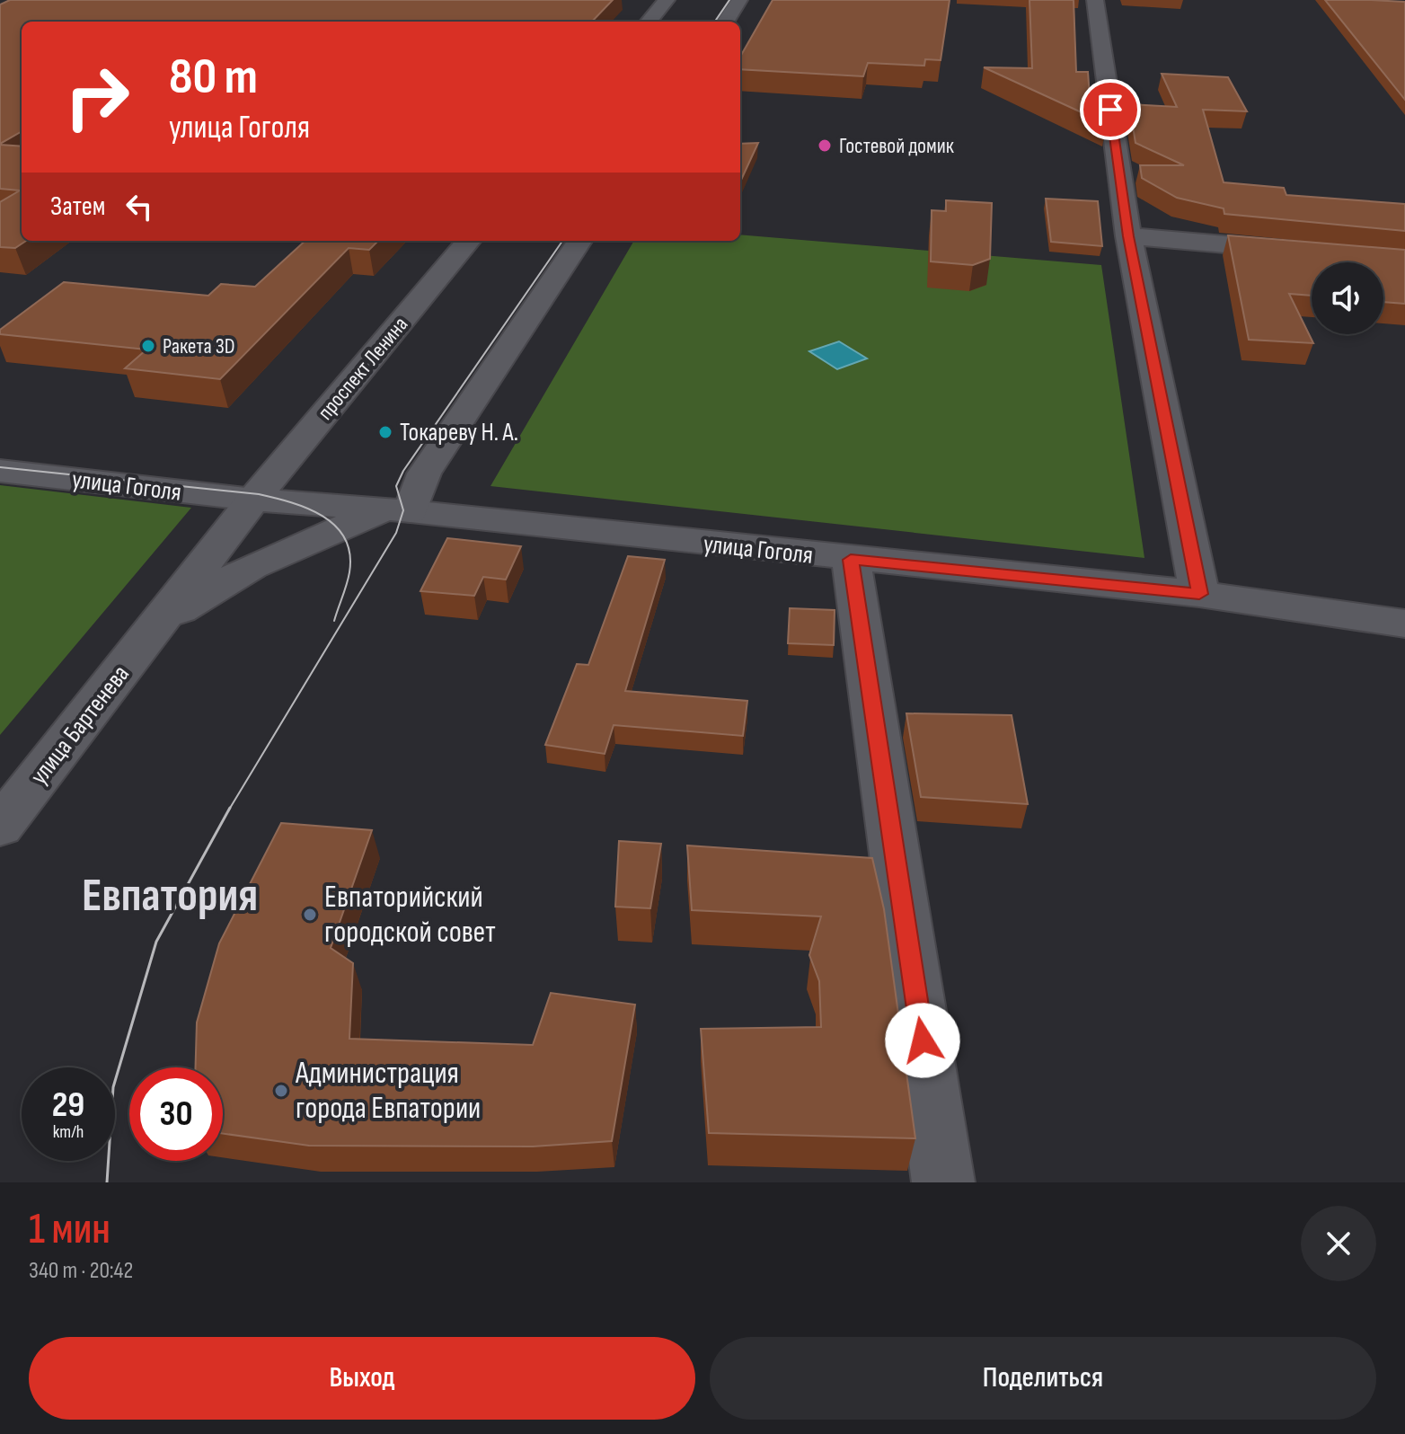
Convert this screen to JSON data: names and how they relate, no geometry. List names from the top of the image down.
{
  "streets": {
    "street": ["проспект Ленина", "улица Гоголя", "улица Бартенева"]
  },
  "crossings": [
    ["проспект Ленина", "улица Гоголя"],
    ["проспект Ленина", "улица Бартенева"]
  ],
  "districts": ["Евпатория"],
  "places": [
    "Гостевой домик",
    "Ракета 3D",
    "Токареву Н. А.",
    "Евпаторийский городской совет",
    "Администрация города Евпатории"
  ],
  "page": {
    "turn": ["80 m", "улица Гоголя"],
    "then": "Затем",
    "speed": "29 km/h",
    "limit": "30",
    "heading": ["1 мин", "340 m · 20:42"],
    "buttons": ["Выход", "Поделиться"]
  }
}
